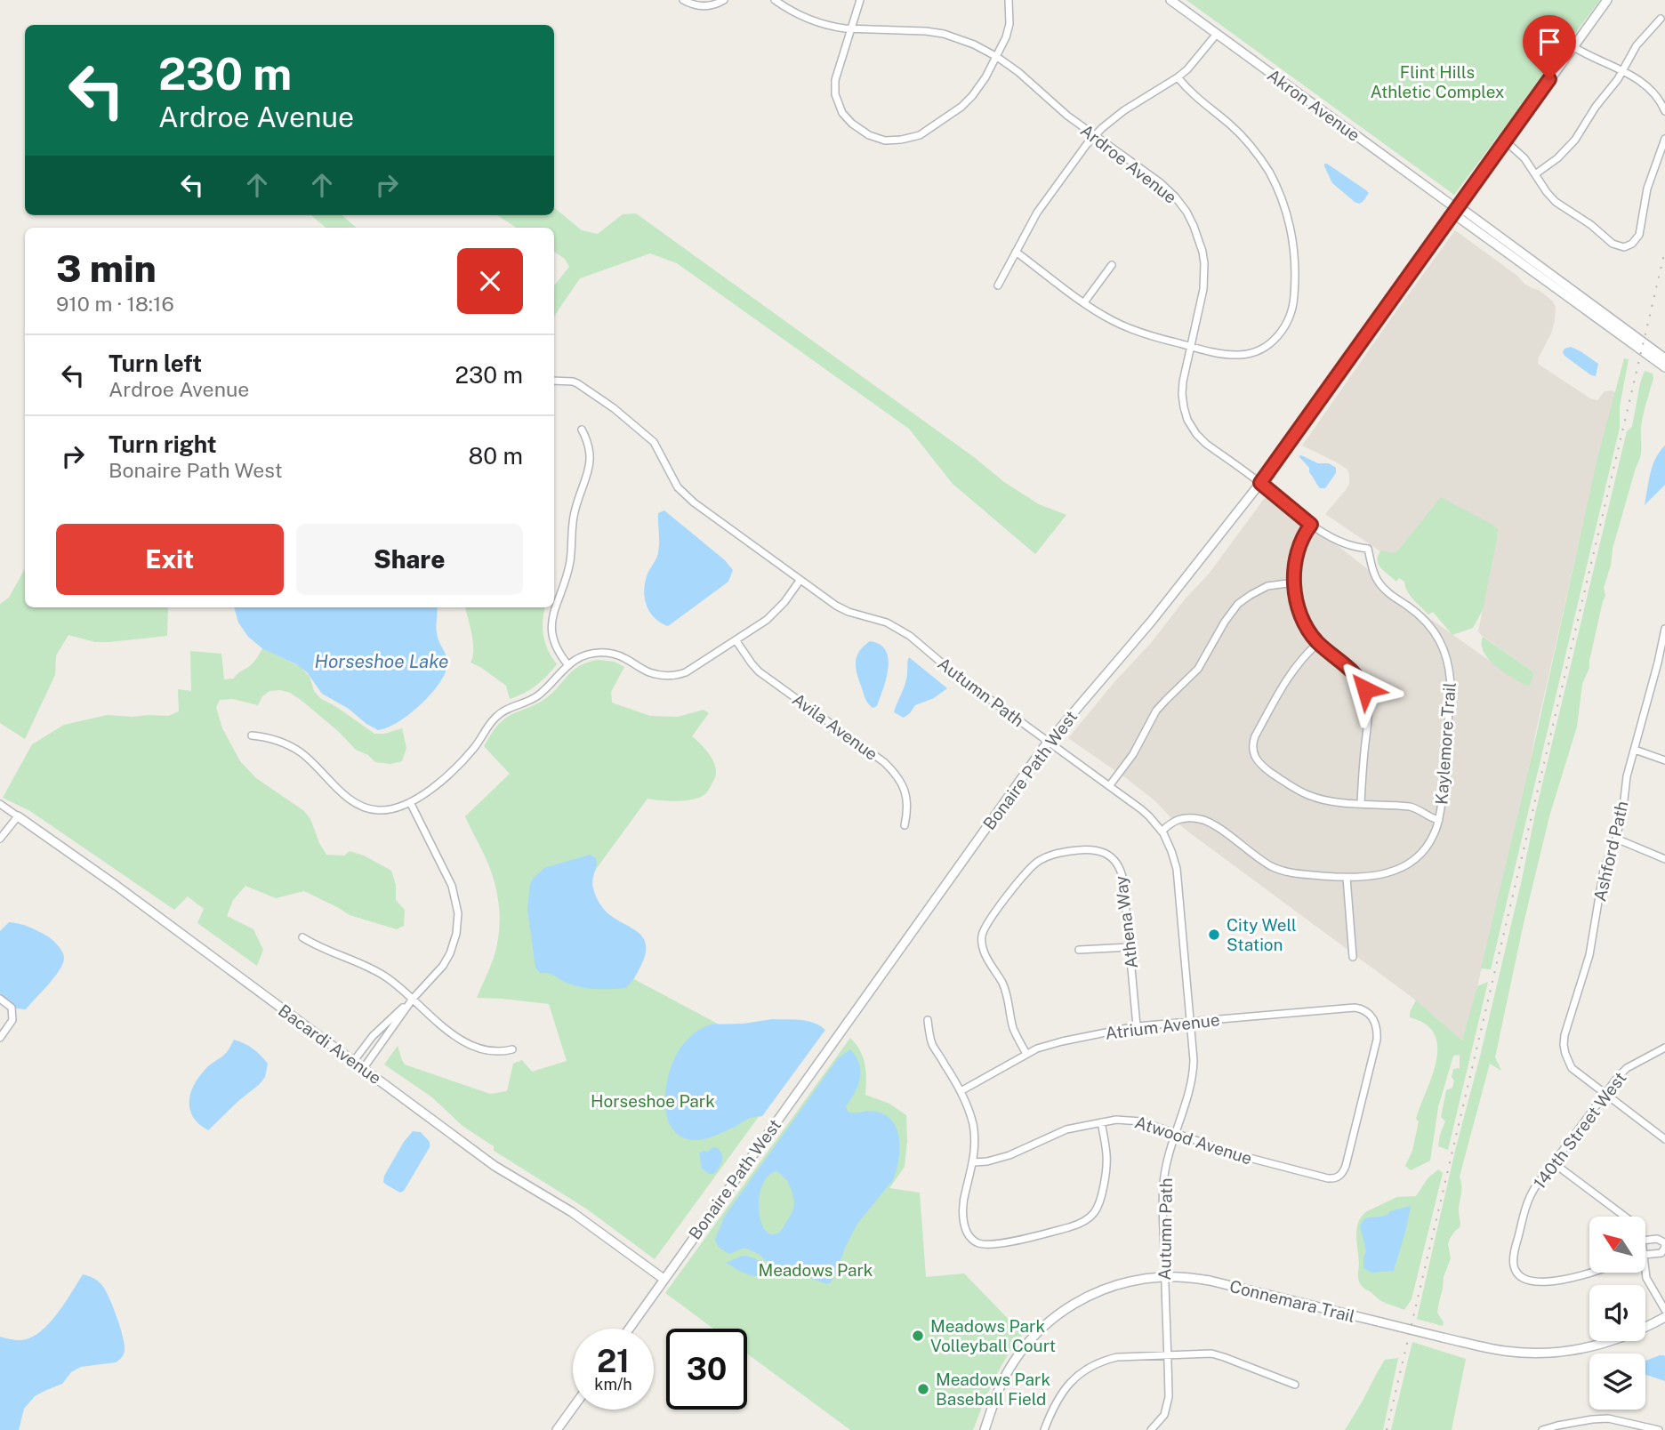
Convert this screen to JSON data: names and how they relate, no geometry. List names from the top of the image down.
{
  "streets": {
    "street": [
      "Akron Avenue",
      "Ardroe Avenue",
      "Autumn Path",
      "Avila Avenue",
      "Kaylemore Trail",
      "Bonaire Path West",
      "Ashford Path",
      "Athena Way",
      "Atrium Avenue",
      "Bacardi Avenue",
      "140th Street West",
      "Atwood Avenue",
      "Connemara Trail"
    ]
  },
  "crossings": [
    ["Akron Avenue", "Bonaire Path West"],
    ["Ardroe Avenue", "Kaylemore Trail"],
    ["Ardroe Avenue", "Bonaire Path West"],
    ["Autumn Path", "Bonaire Path West"],
    ["Autumn Path", "Atrium Avenue"],
    ["Autumn Path", "Atwood Avenue"],
    ["Autumn Path", "Connemara Trail"],
    ["Bonaire Path West", "Bacardi Avenue"],
    ["Ashford Path", "140th Street West"],
    ["Athena Way", "Atrium Avenue"],
    ["Atrium Avenue", "Atwood Avenue"]
  ],
  "water": ["Horseshoe Lake"],
  "parks": ["Flint Hills Athletic Complex", "Horseshoe Park", "Meadows Park"],
  "places": ["City Well Station", "Meadows Park Volleyball Court", "Meadows Park Baseball Field"],
  "north": "top left",
  "page": {
    "turn": ["230 m", "Ardroe Avenue"],
    "heading": ["3 min", "910 m · 18:16"],
    "list": [
      {
        "name": "Turn left",
        "note": "Ardroe Avenue",
        "value": "230 m"
      },
      {
        "name": "Turn right",
        "note": "Bonaire Path West",
        "value": "80 m"
      }
    ],
    "buttons": ["Exit", "Share"],
    "speed": "21 km/h",
    "limit": "30"
  }
}
